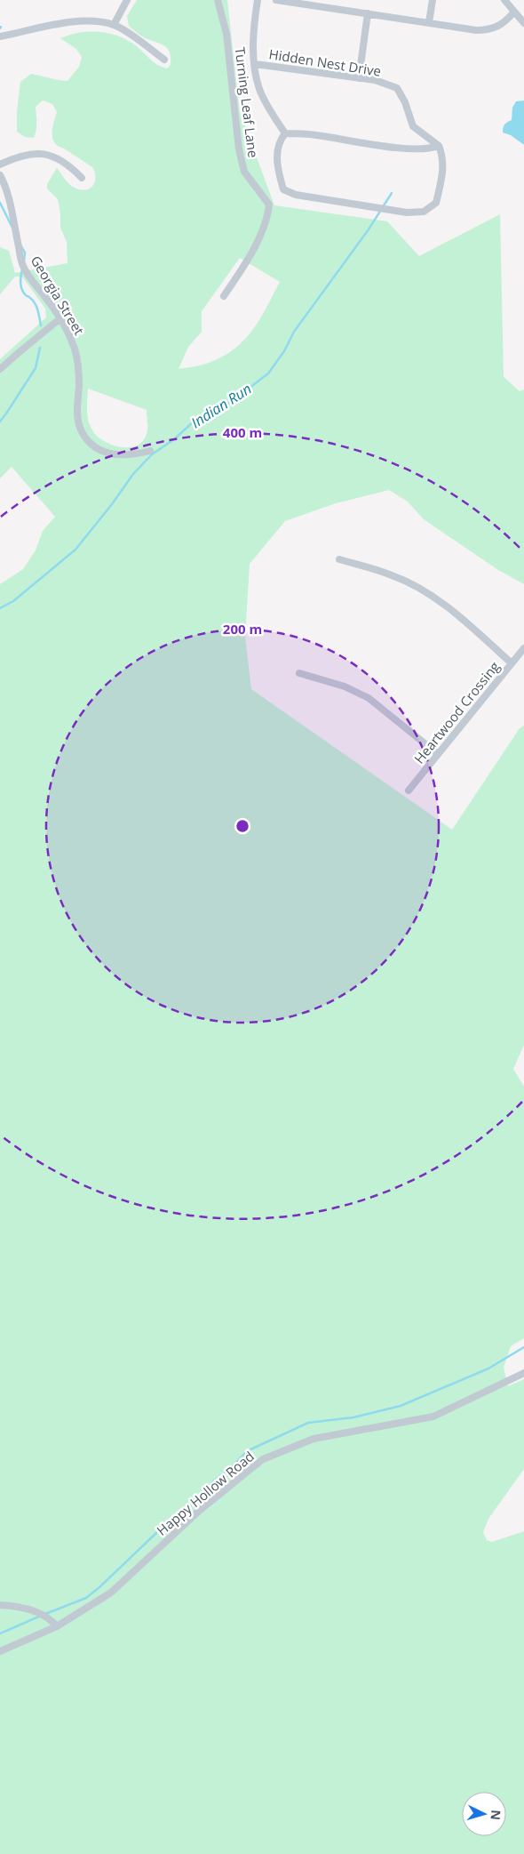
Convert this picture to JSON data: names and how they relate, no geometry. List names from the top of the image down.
{
  "streets": {
    "street": [
      "Hidden Nest Drive",
      "Turning Leaf Lane",
      "Georgia Street",
      "Heartwood Crossing",
      "Happy Hollow Road"
    ]
  },
  "water": ["Indian Run"],
  "north": "right",
  "rings": ["400 m", "200 m"]
}
